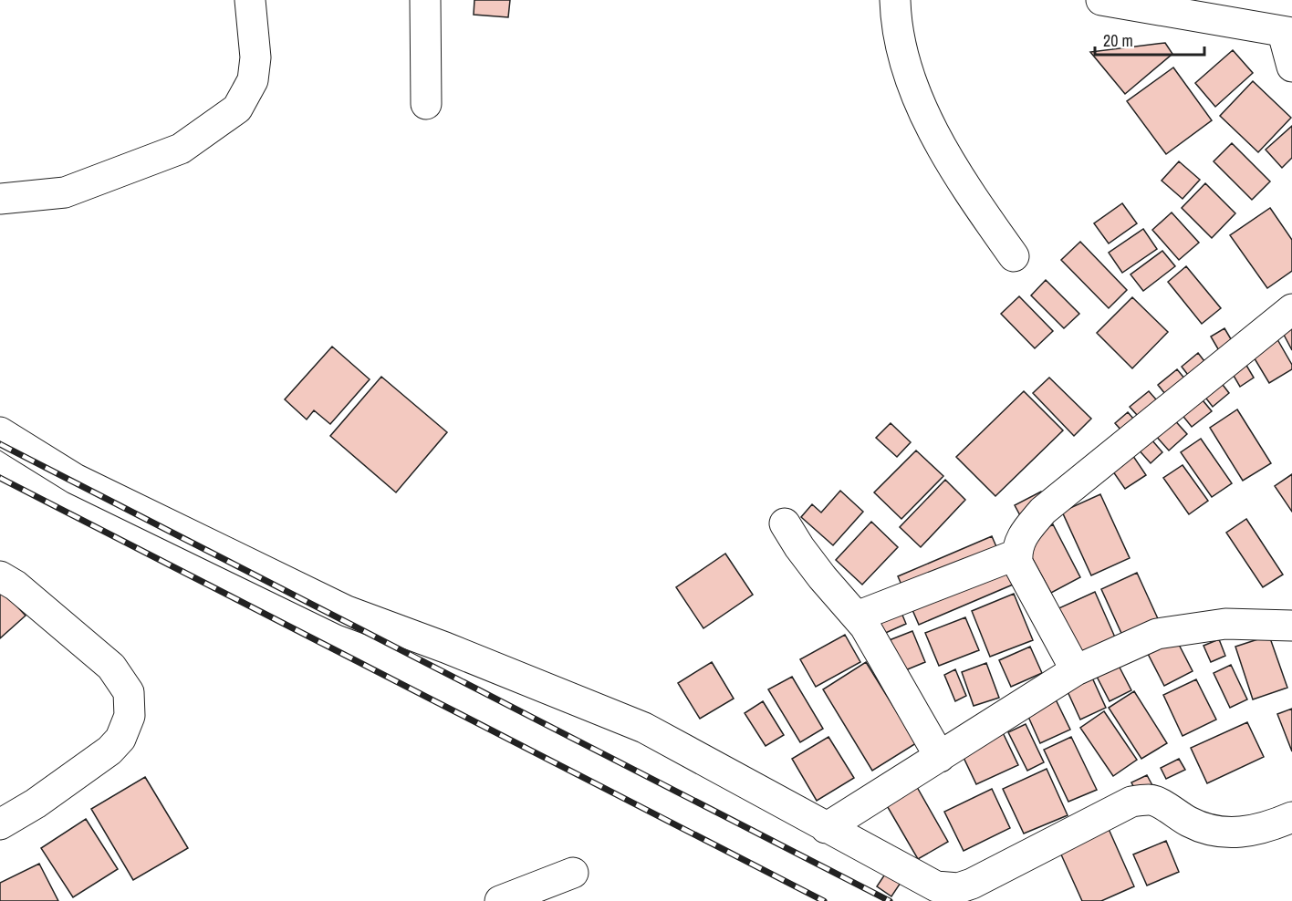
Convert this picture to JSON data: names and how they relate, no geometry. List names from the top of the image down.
{
  "scale_bar": "20 m"
}
